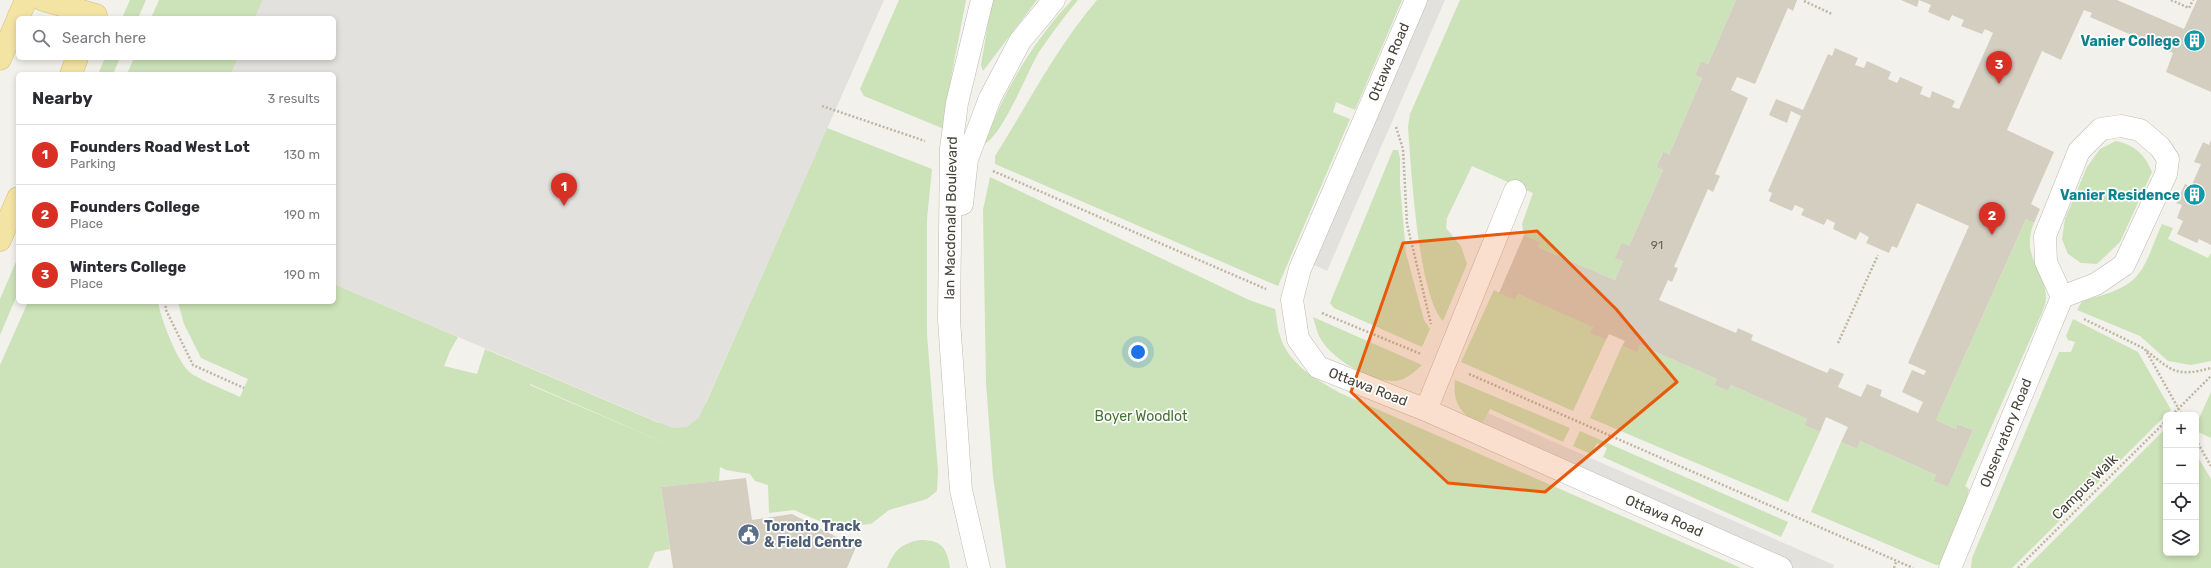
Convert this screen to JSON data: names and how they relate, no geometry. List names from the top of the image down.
{
  "streets": {
    "street": ["Ottawa Road", "Ian Macdonald Boulevard", "Observatory Road"],
    "path": ["Campus Walk"]
  },
  "parks": ["Boyer Woodlot"],
  "places": {
    "building": ["Vanier College", "Vanier Residence"],
    "public building": ["Toronto Track & Field Centre"]
  },
  "house_numbers": ["91"],
  "page": {
    "search": "Search here",
    "pins": ["3", "1", "2"],
    "heading": ["Nearby", "3 results"],
    "list": [
      {
        "mark": "1",
        "name": "Founders Road West Lot",
        "note": "Parking",
        "value": "130 m"
      },
      {
        "mark": "2",
        "name": "Founders College",
        "note": "Place",
        "value": "190 m"
      },
      {
        "mark": "3",
        "name": "Winters College",
        "note": "Place",
        "value": "190 m"
      }
    ],
    "map_buttons": ["+", "−"]
  }
}
